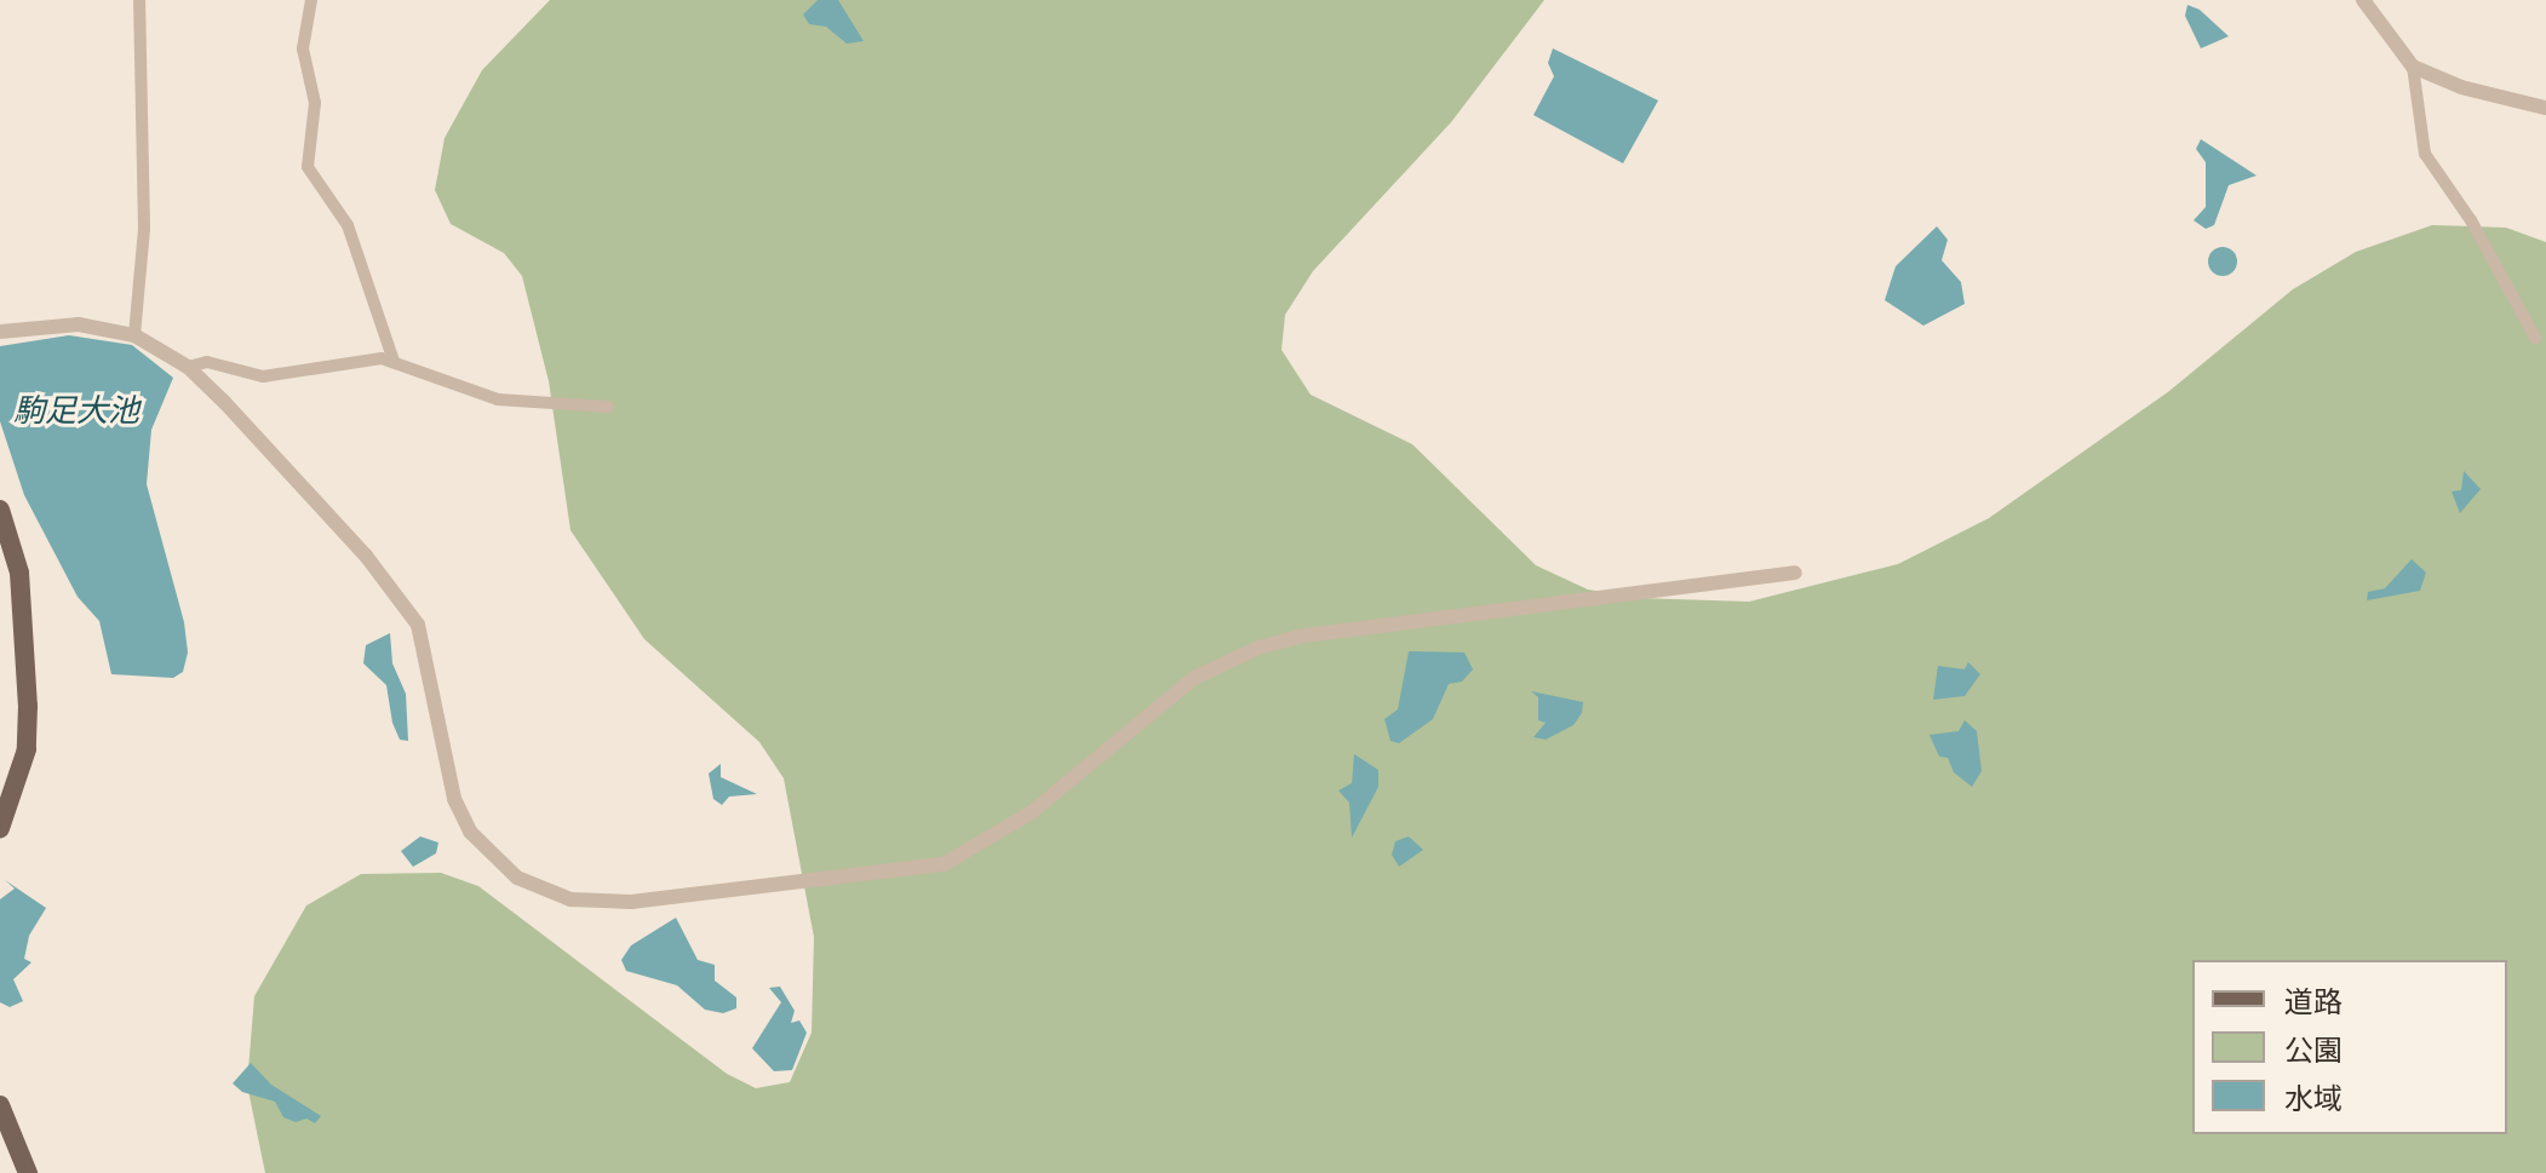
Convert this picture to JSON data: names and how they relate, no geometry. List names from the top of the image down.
{
  "water": ["駒足大池"],
  "legend": ["道路", "公園", "水域"]
}
